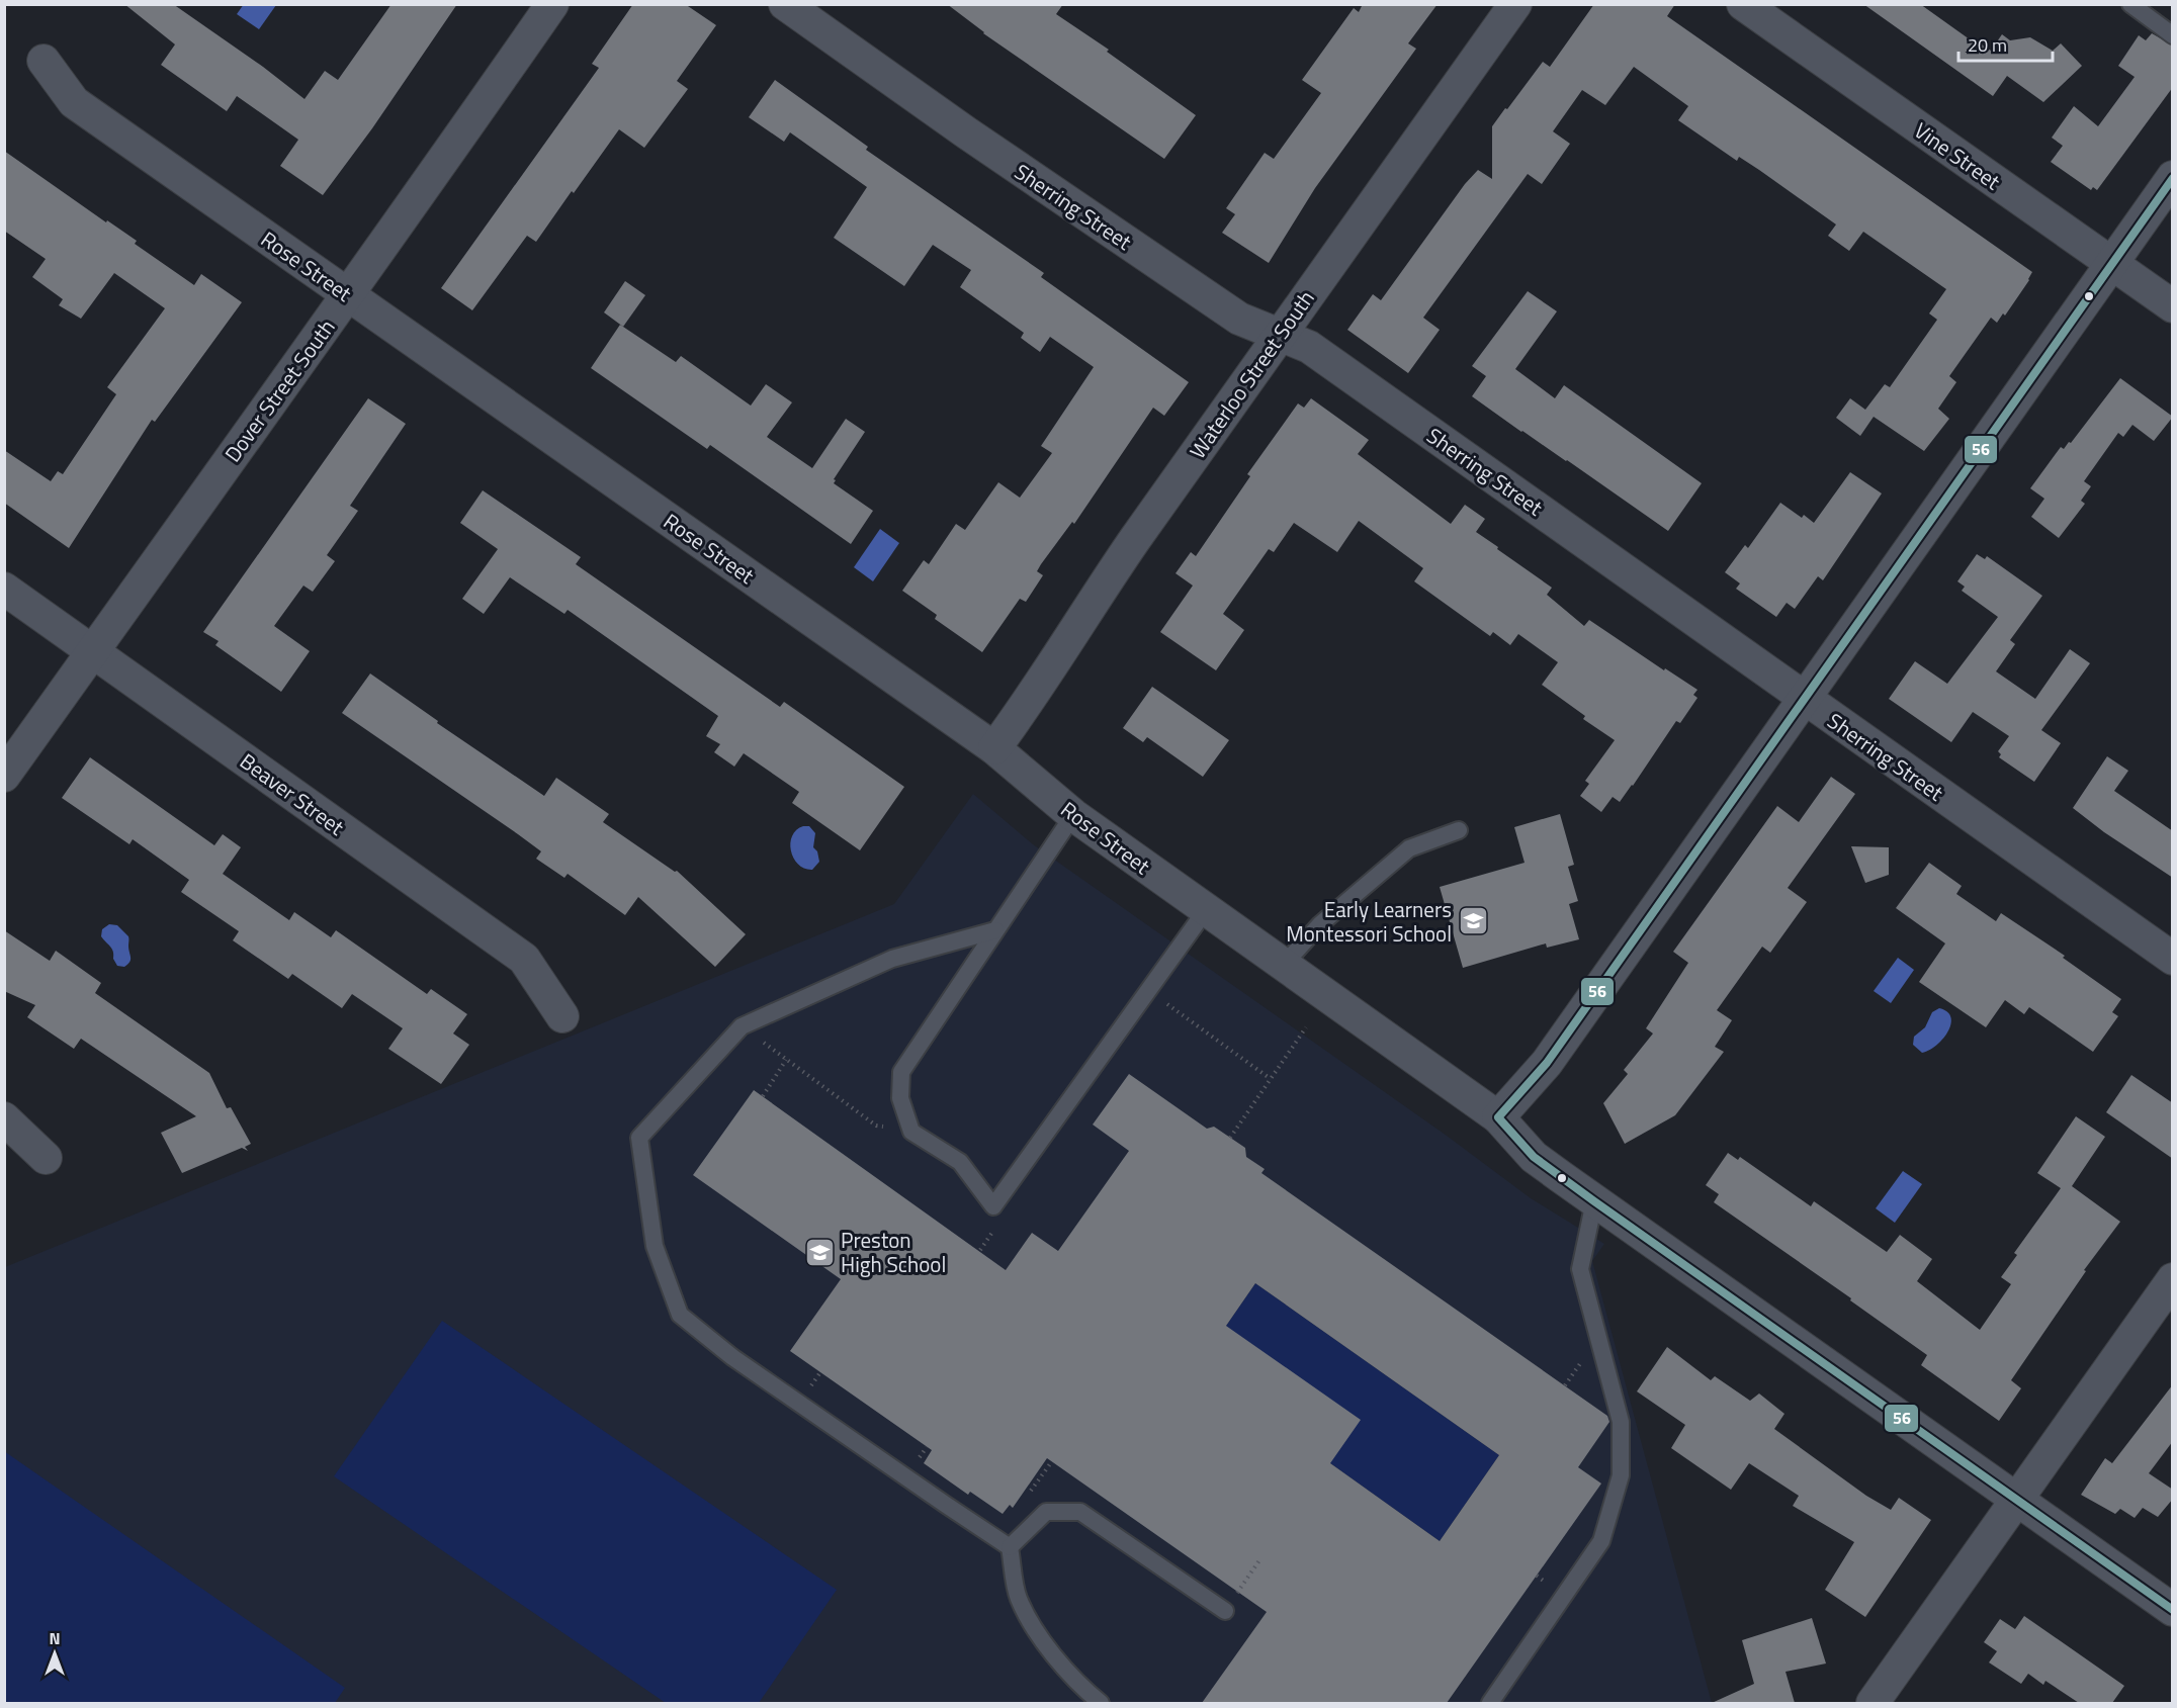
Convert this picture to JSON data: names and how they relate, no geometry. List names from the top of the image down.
{
  "streets": {
    "street": [
      "Vine Street",
      "Sherring Street",
      "Rose Street",
      "Waterloo Street South",
      "Dover Street South",
      "Beaver Street"
    ]
  },
  "crossings": [
    ["Sherring Street", "Waterloo Street South"],
    ["Rose Street", "Waterloo Street South"],
    ["Rose Street", "Dover Street South"],
    ["Dover Street South", "Beaver Street"]
  ],
  "places": {
    "school or university": ["Early Learners Montessori School", "Preston High School"]
  },
  "lines": ["transit line 56"],
  "scale_bar": "20 m",
  "north": "top"
}
